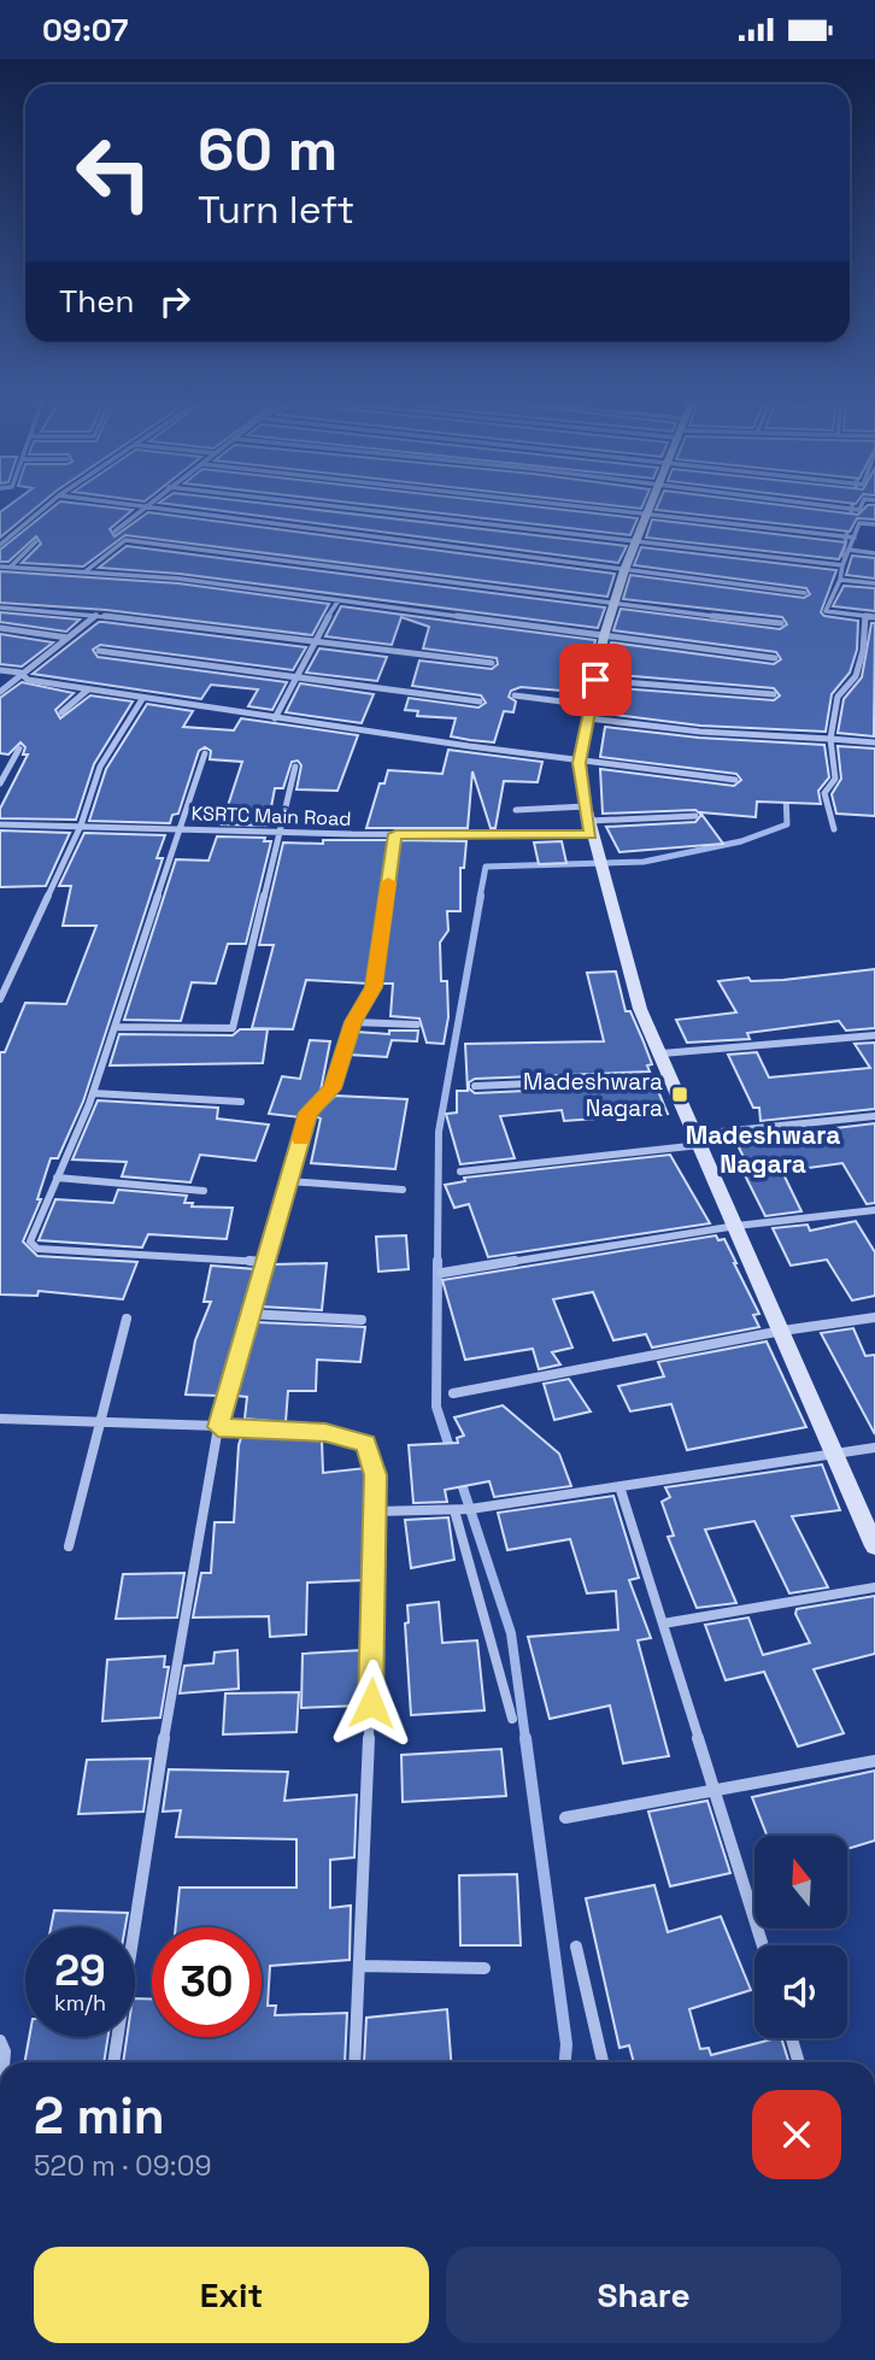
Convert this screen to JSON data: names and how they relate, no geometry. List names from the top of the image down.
{
  "streets": {
    "street": ["KSRTC Main Road"]
  },
  "districts": ["Madeshwara Nagara"],
  "places": {
    "transit": ["Madeshwara Nagara"]
  },
  "north": "top",
  "page": {
    "status": "09:07",
    "turn": ["60 m", "Turn left"],
    "then": "Then",
    "speed": "29 km/h",
    "limit": "30",
    "heading": ["2 min", "520 m · 09:09"],
    "buttons": ["Exit", "Share"]
  }
}
